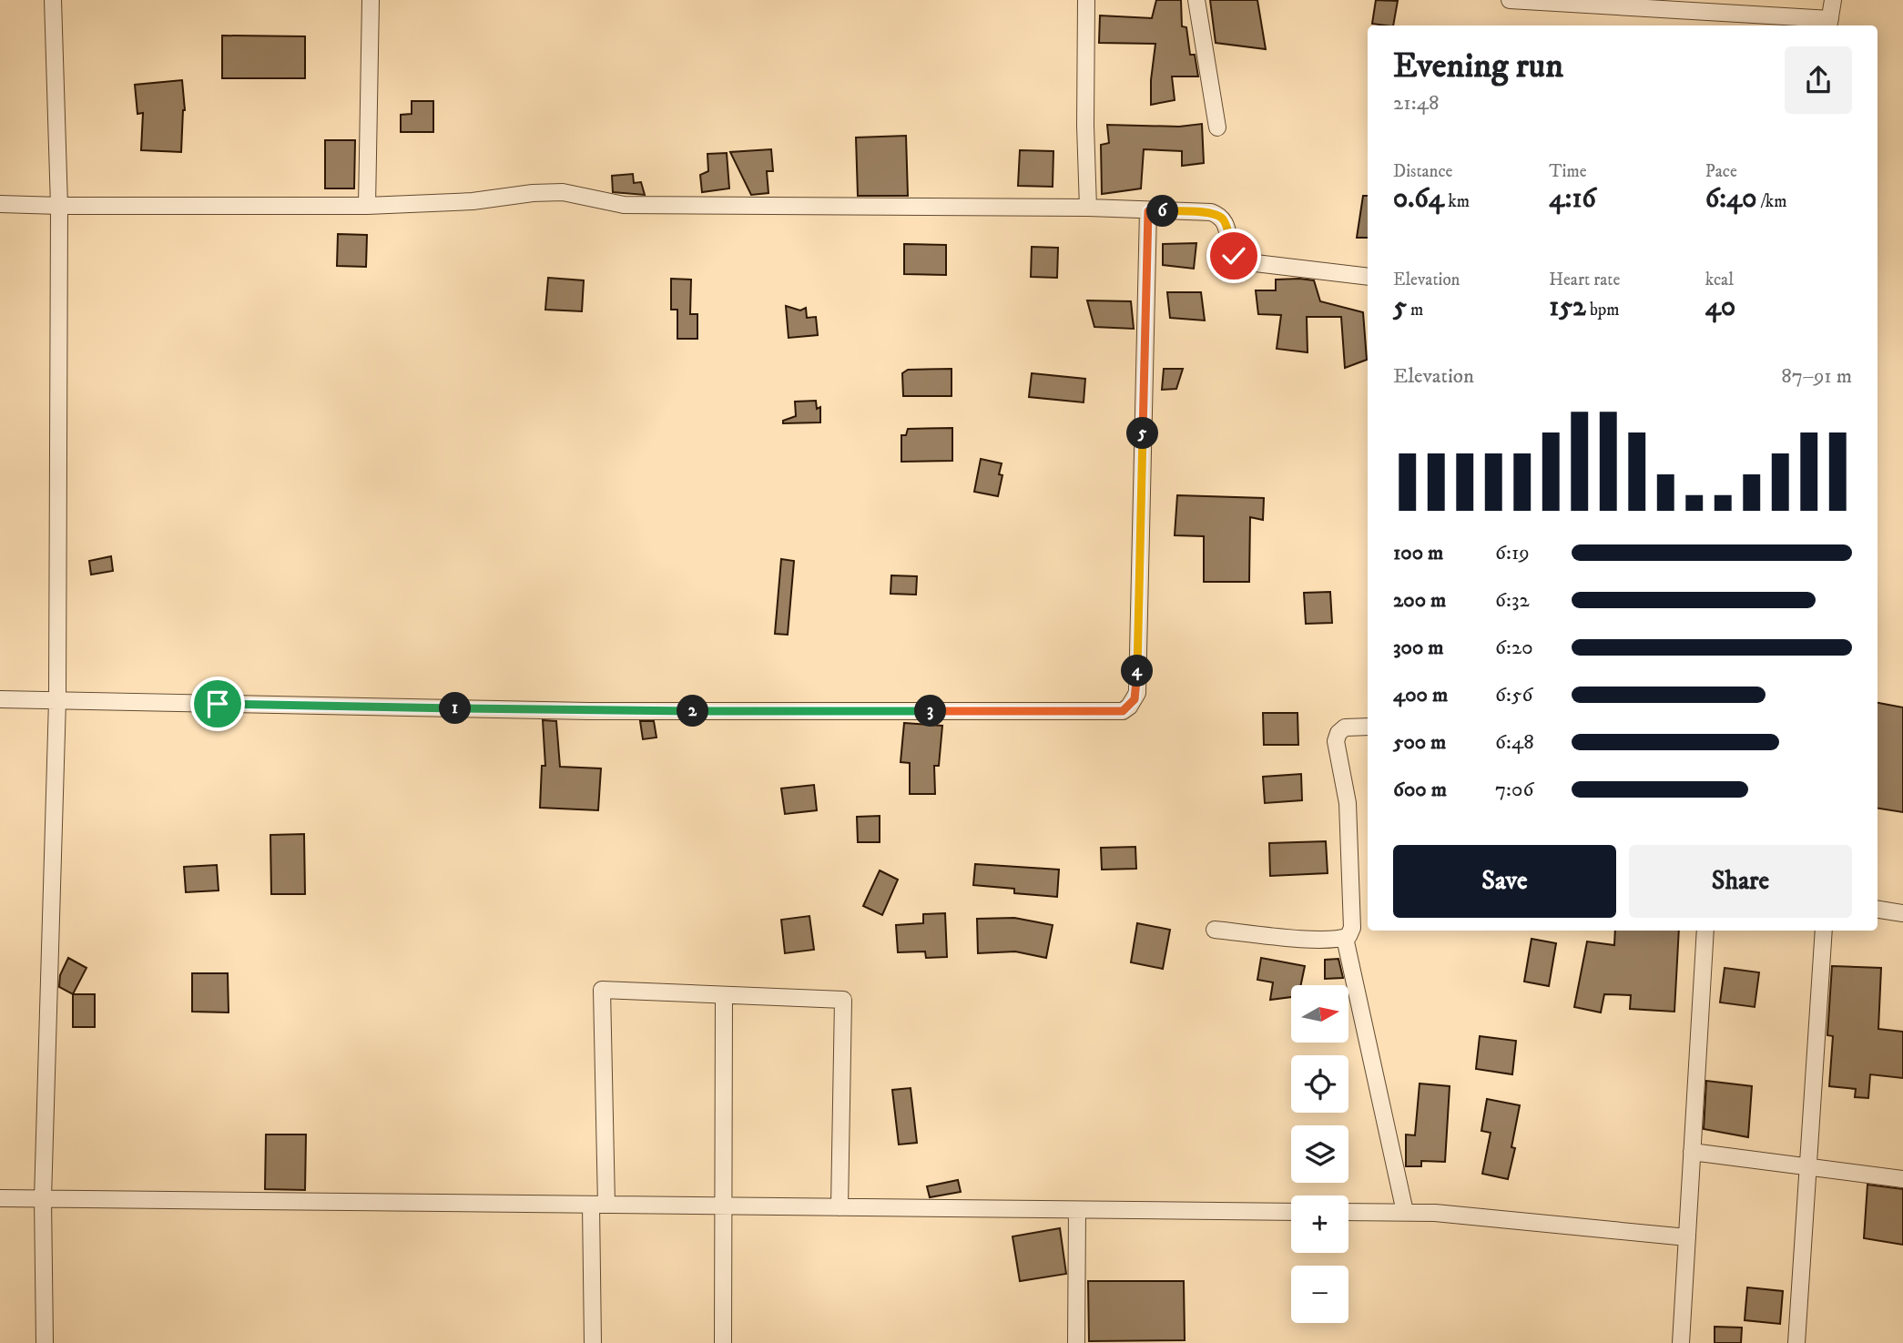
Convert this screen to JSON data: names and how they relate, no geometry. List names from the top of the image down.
{
  "north": "right",
  "page": {
    "heading": ["Evening run", "21:48"],
    "stats": [
      ["Distance", "0.64 km"],
      ["Time", "4:16"],
      ["Pace", "6:40 /km"],
      ["Elevation", "5 m"],
      ["Heart rate", "152 bpm"],
      ["kcal", "40"]
    ],
    "pins": [
      "6",
      "5",
      "4",
      "1",
      "2",
      "3"
    ],
    "chart": ["Elevation", "87–91 m"],
    "list": [
      {
        "name": "100 m",
        "note": "6:19"
      },
      {
        "name": "200 m",
        "note": "6:32"
      },
      {
        "name": "300 m",
        "note": "6:20"
      },
      {
        "name": "400 m",
        "note": "6:56"
      },
      {
        "name": "500 m",
        "note": "6:48"
      },
      {
        "name": "600 m",
        "note": "7:06"
      }
    ],
    "buttons": ["Save", "Share"],
    "map_buttons": ["+", "−"]
  }
}
